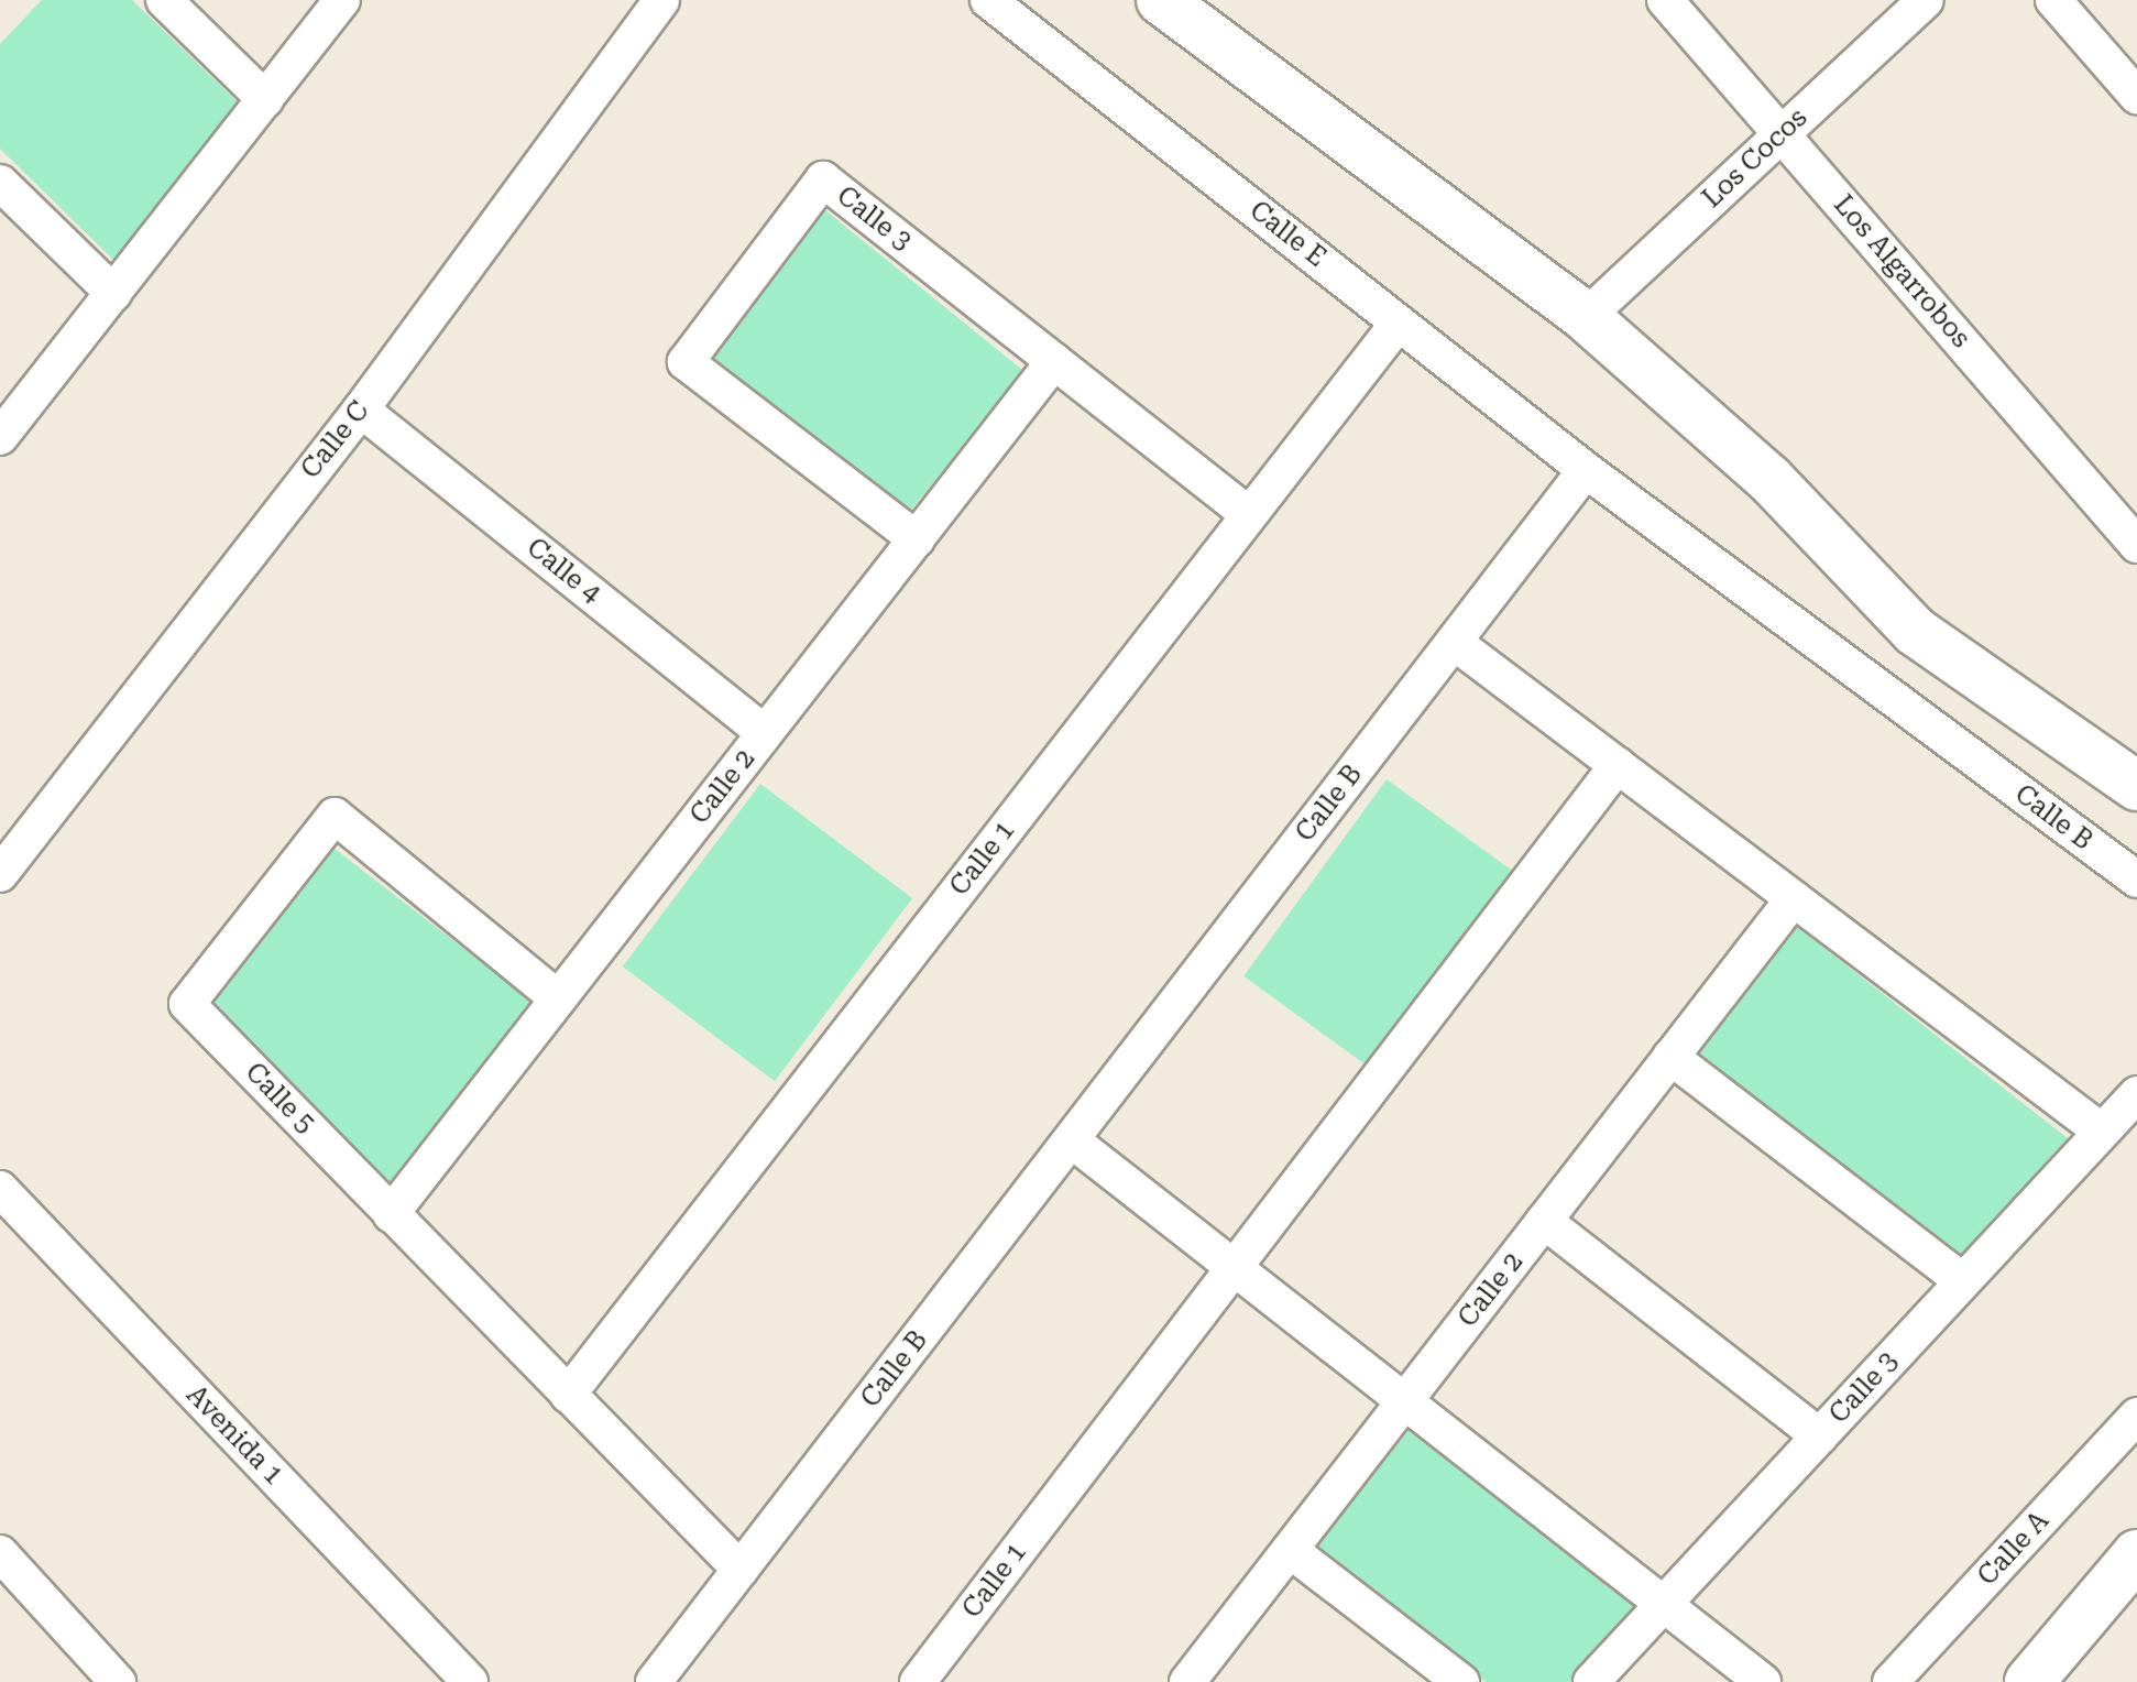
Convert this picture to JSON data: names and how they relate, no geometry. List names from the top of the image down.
{
  "streets": {
    "street": [
      "Los Cocos",
      "Calle 3",
      "Calle E",
      "Los Algarrobos",
      "Calle C",
      "Calle 4",
      "Calle 2",
      "Calle B",
      "Calle 1",
      "Calle 5",
      "Avenida 1",
      "Calle A"
    ]
  },
  "crossings": [
    ["Los Cocos", "Los Algarrobos"],
    ["Calle 3", "Calle 2"],
    ["Calle 3", "Calle 1"],
    ["Calle E", "Calle B"],
    ["Calle E", "Calle 1"],
    ["Calle C", "Calle 4"],
    ["Calle 4", "Calle 2"],
    ["Calle 2", "Calle 5"],
    ["Calle B", "Calle 5"],
    ["Calle 1", "Calle 5"]
  ]
}
